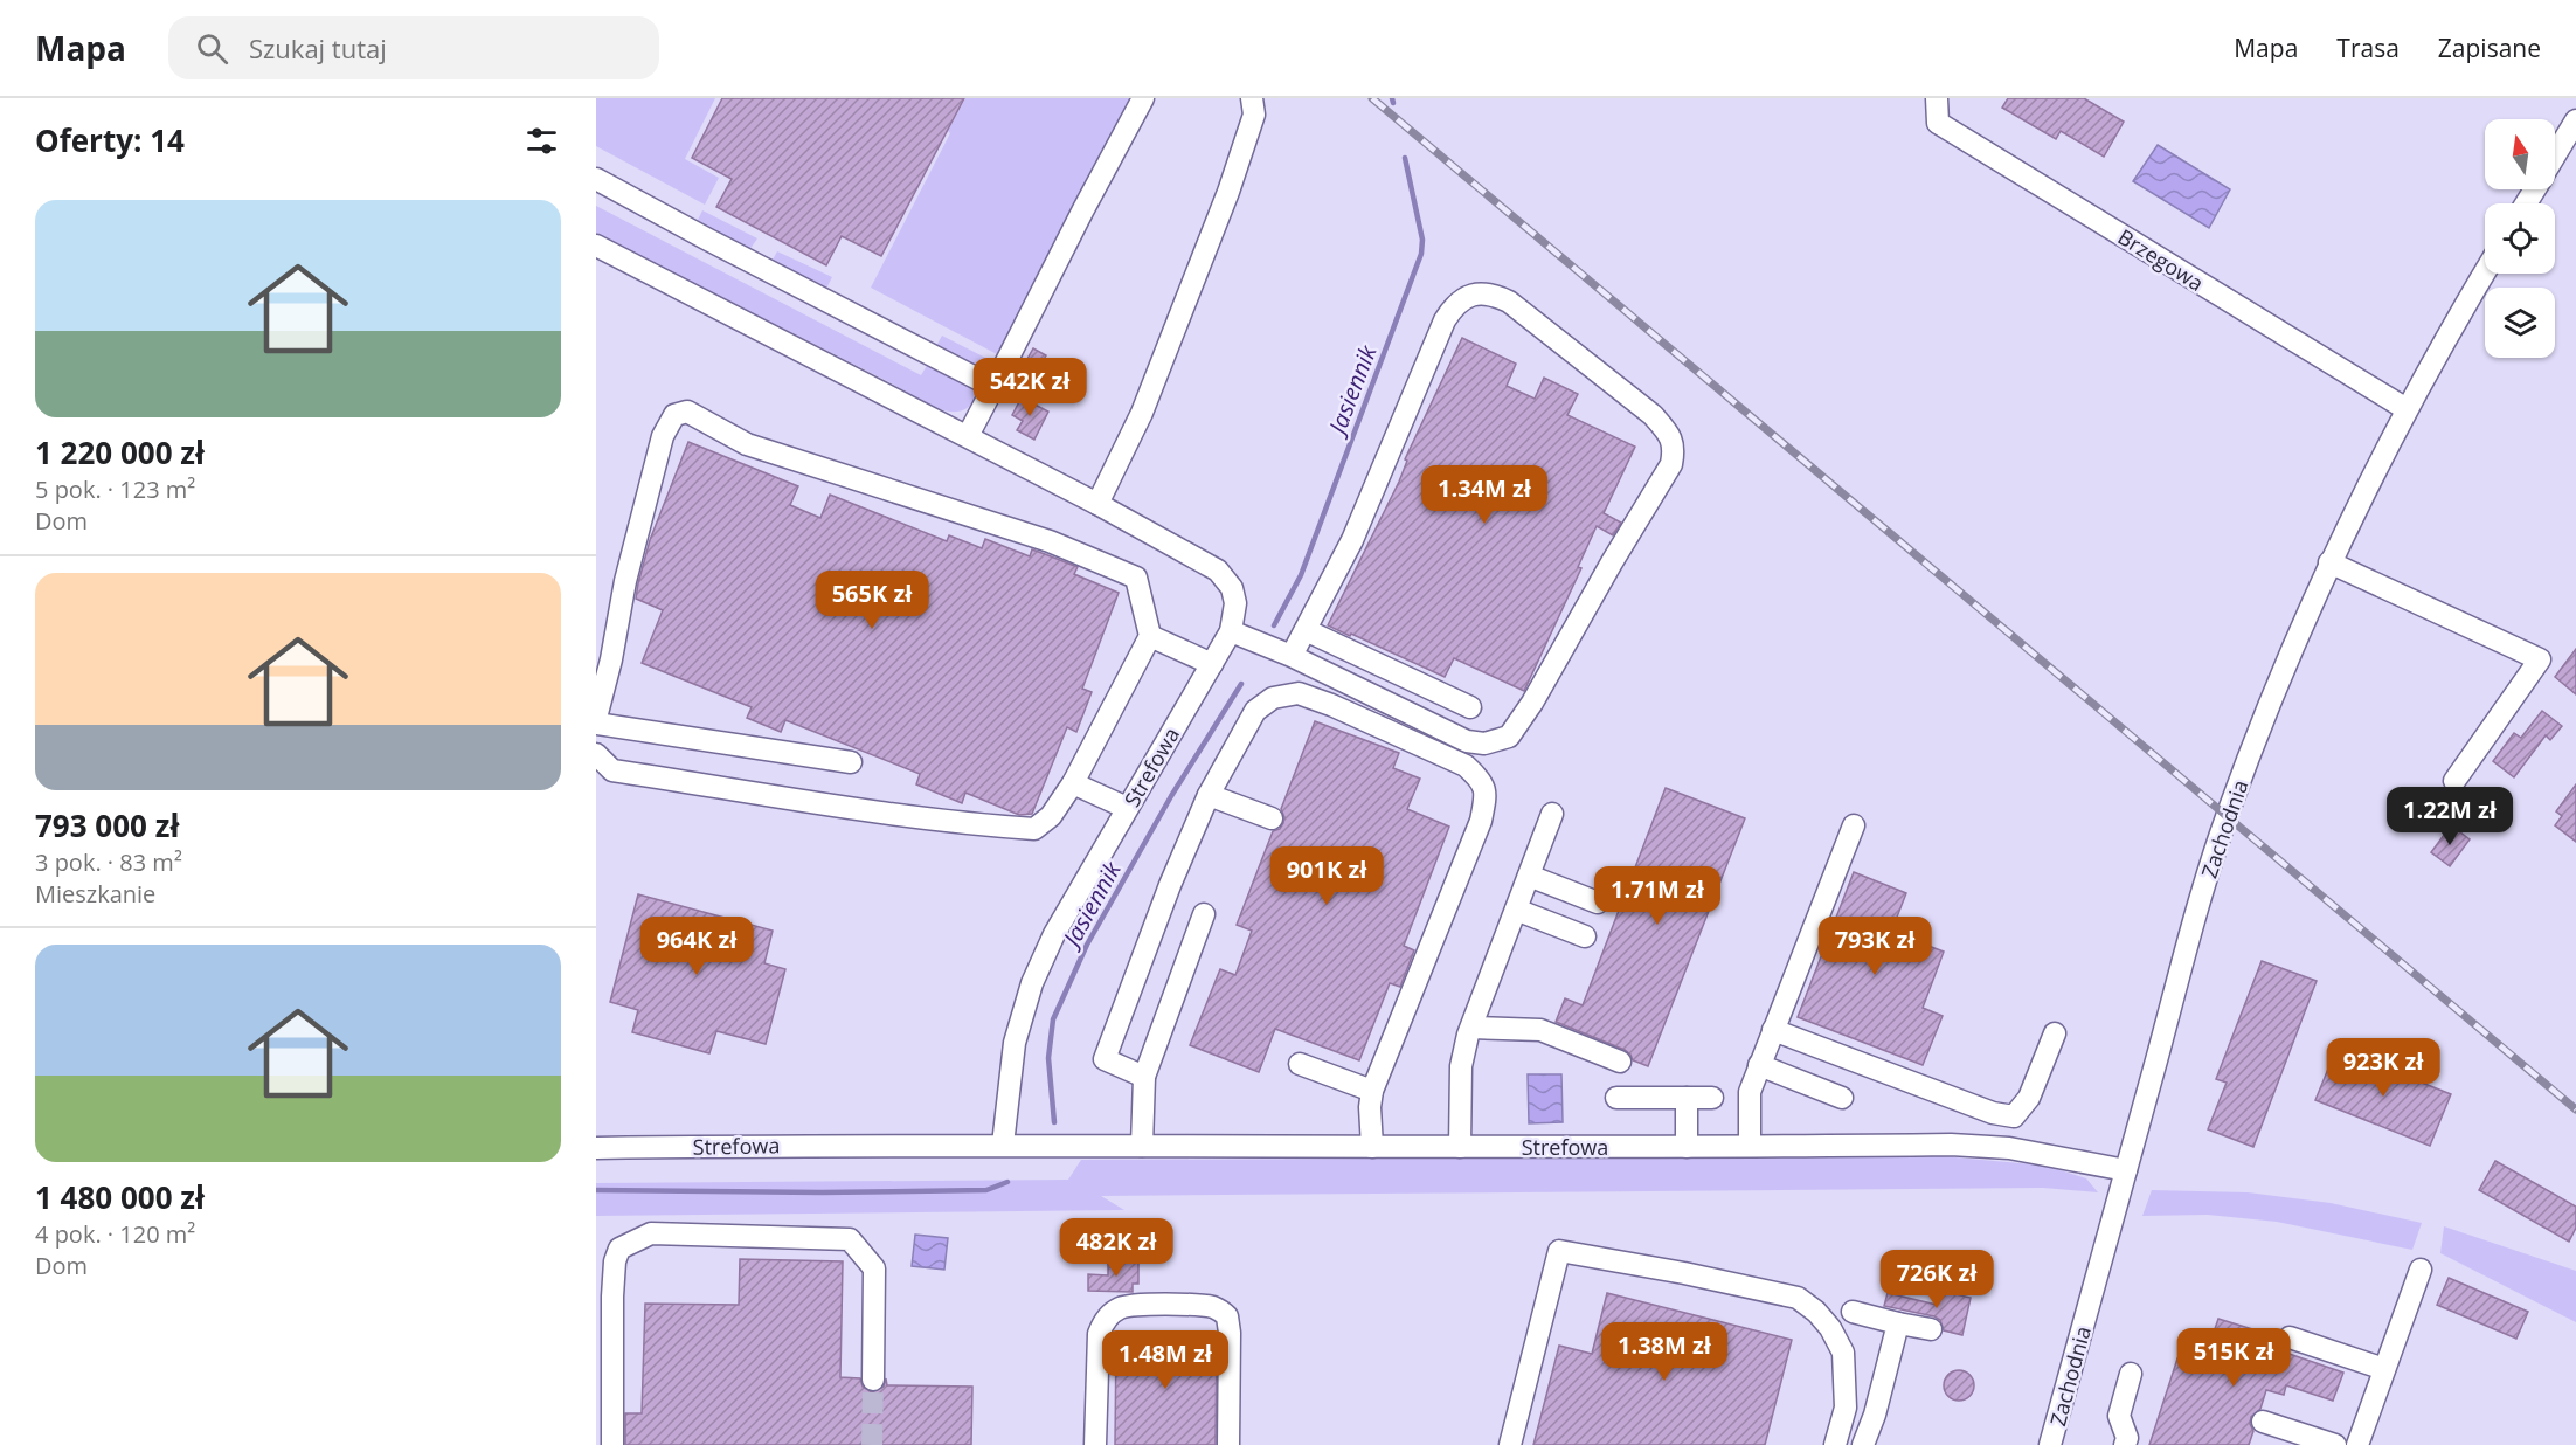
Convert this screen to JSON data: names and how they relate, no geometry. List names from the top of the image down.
{
  "streets": {
    "street": ["Brzegowa", "Strefowa", "Zachodnia"]
  },
  "crossings": [
    ["Brzegowa", "Zachodnia"],
    ["Strefowa", "Zachodnia"]
  ],
  "water": ["Jasiennik"],
  "north": "top",
  "page": {
    "header": "Mapa",
    "search": "Szukaj tutaj",
    "nav": ["Mapa", "Trasa", "Zapisane"],
    "heading": "Oferty: 14",
    "list": [
      {
        "name": "1 220 000 zł",
        "note": "5 pok. · 123 m² · Dom"
      },
      {
        "name": "793 000 zł",
        "note": "3 pok. · 83 m² · Mieszkanie"
      },
      {
        "name": "1 480 000 zł",
        "note": "4 pok. · 120 m² · Dom"
      }
    ],
    "price": [
      "542K zł",
      "1.34M zł",
      "565K zł",
      "1.22M zł",
      "901K zł",
      "1.71M zł",
      "964K zł",
      "793K zł",
      "923K zł",
      "482K zł",
      "726K zł",
      "1.38M zł",
      "515K zł",
      "1.48M zł"
    ]
  }
}
